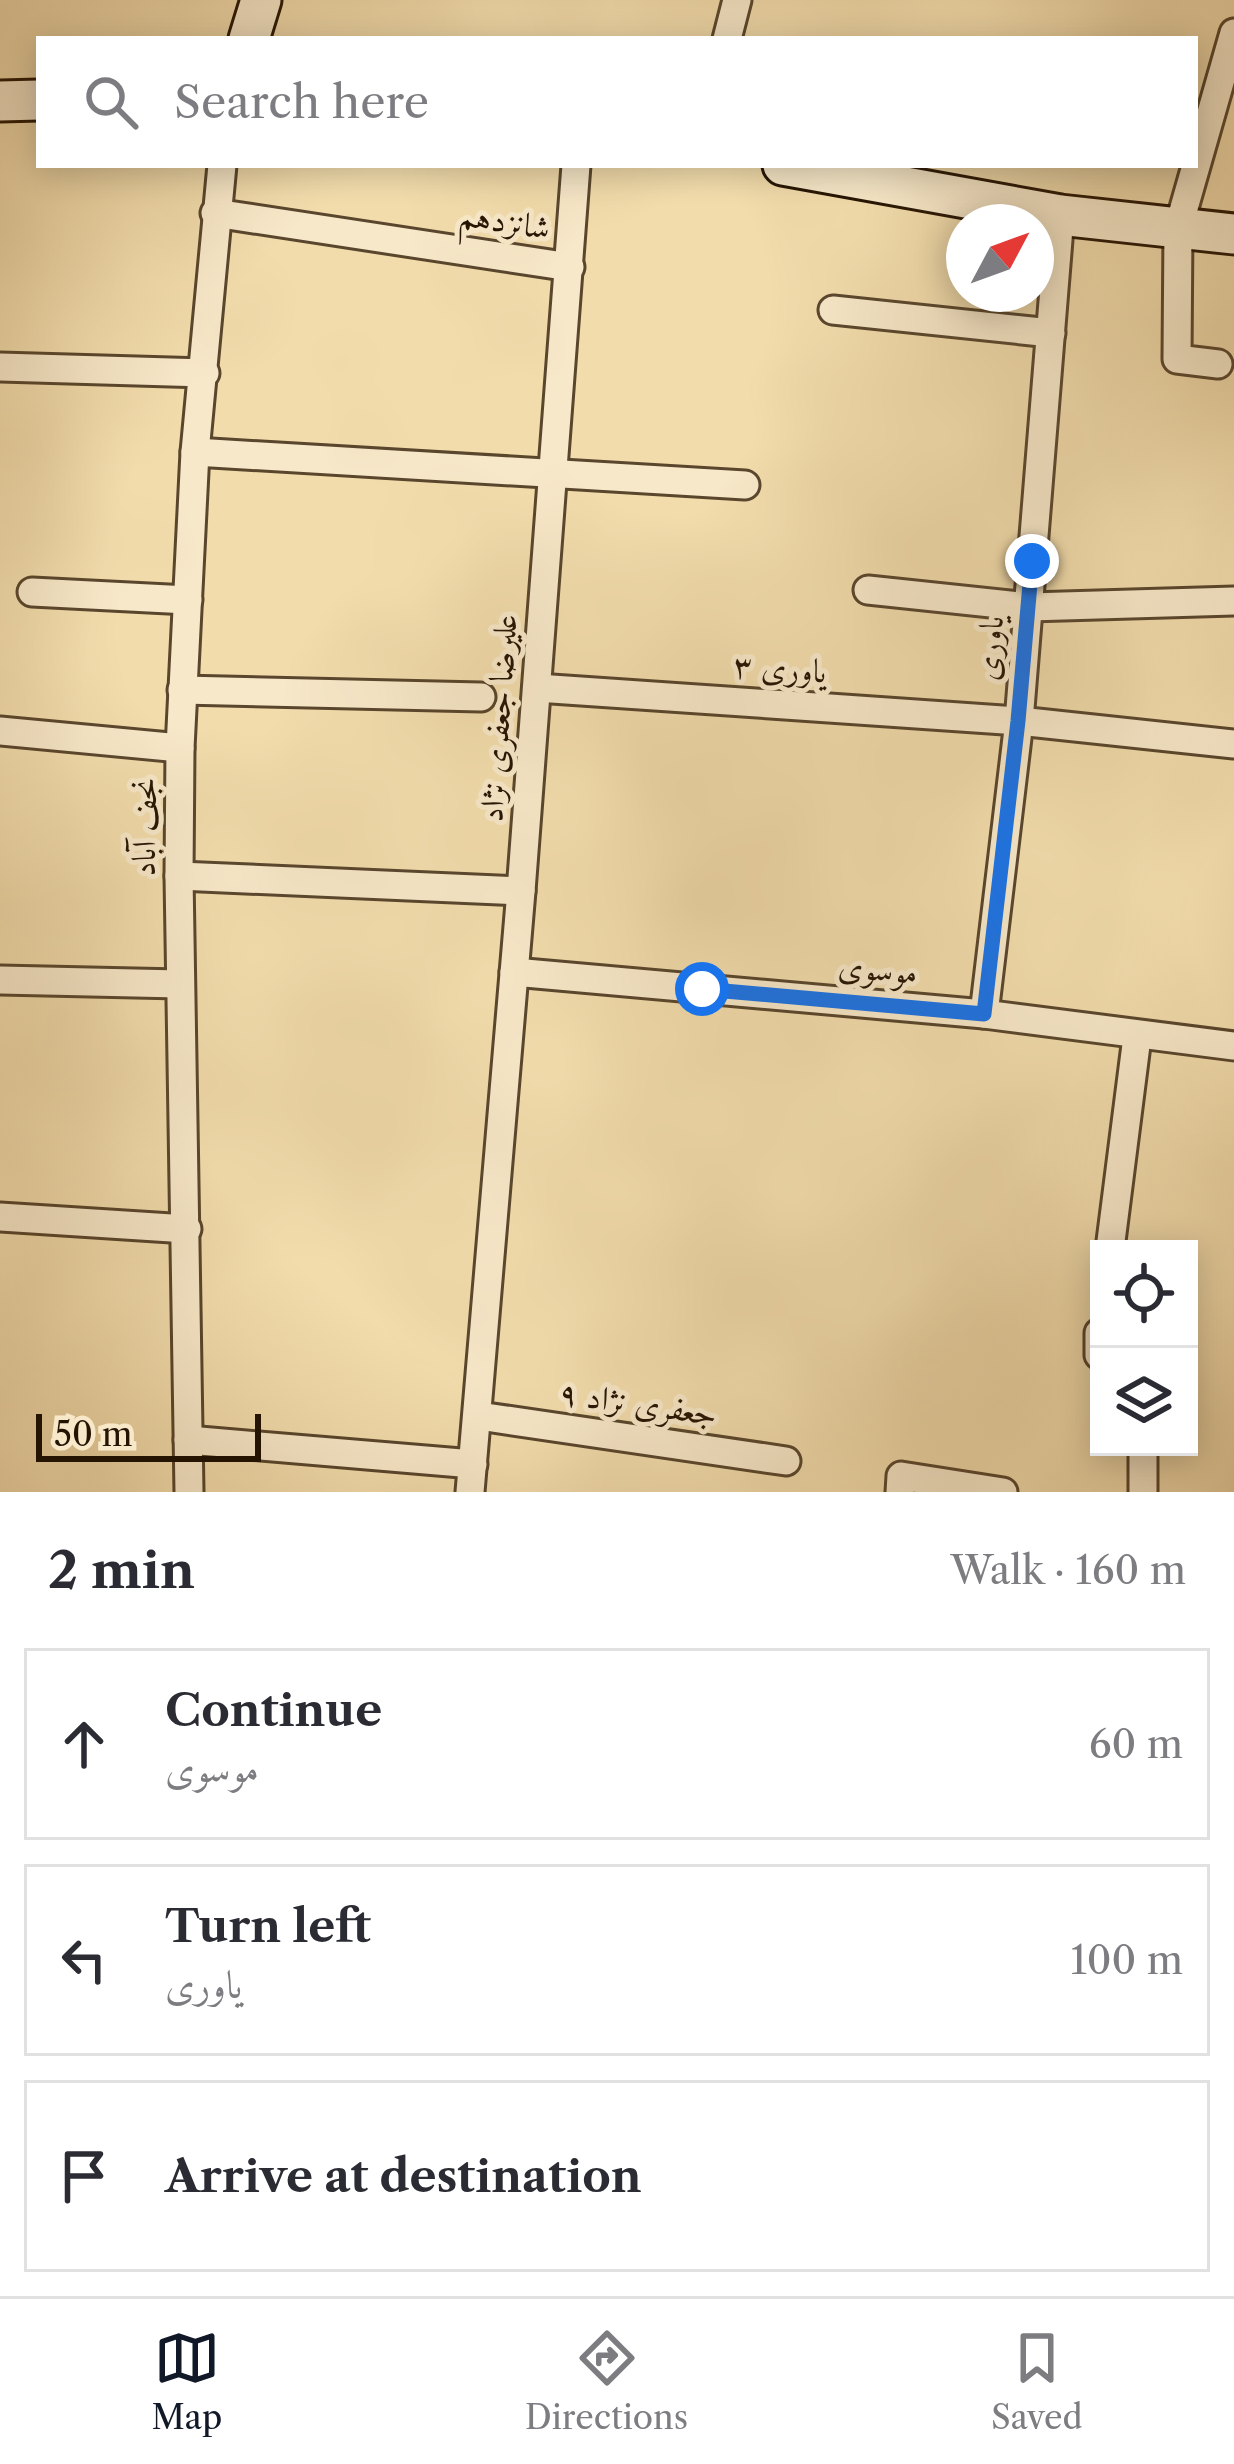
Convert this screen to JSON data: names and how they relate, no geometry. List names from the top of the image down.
{
  "streets": {
    "street": [
      "شانزدهم",
      "یاوری",
      "یاوری ۳",
      "علیرضا جعفری نژاد",
      "نجف آباد",
      "موسوی",
      "جعفری نژاد ۹"
    ]
  },
  "crossings": [
    ["شانزدهم", "علیرضا جعفری نژاد"],
    ["شانزدهم", "نجف آباد"],
    ["یاوری", "یاوری ۳"],
    ["یاوری", "موسوی"],
    ["یاوری ۳", "علیرضا جعفری نژاد"],
    ["علیرضا جعفری نژاد", "موسوی"],
    ["علیرضا جعفری نژاد", "جعفری نژاد ۹"]
  ],
  "scale_bar": "50 m",
  "north": "top right",
  "page": {
    "search": "Search here",
    "scale": "50 m",
    "heading": ["2 min", "Walk · 160 m"],
    "list": [
      ["Continue", "موسوی", "60 m"],
      ["Turn left", "یاوری", "100 m"],
      "Arrive at destination"
    ],
    "nav": ["Map", "Directions", "Saved"]
  }
}
